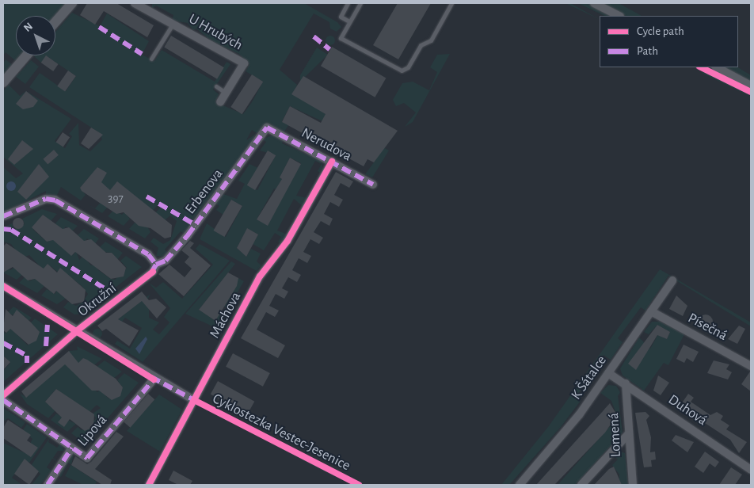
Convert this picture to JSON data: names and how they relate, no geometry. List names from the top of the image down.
{
  "streets": {
    "street": [
      "U Hrubých",
      "Nerudova",
      "Erbenova",
      "Okružní",
      "Máchova",
      "Písečná",
      "K Šátalce",
      "Duhová",
      "Lipová",
      "Lomená"
    ],
    "cycle path": ["Cyklostezka Vestec-Jesenice"]
  },
  "crossings": [
    ["Nerudova", "Erbenova"],
    ["Nerudova", "Máchova"],
    ["Erbenova", "Okružní"],
    ["Písečná", "K Šátalce"],
    ["K Šátalce", "Duhová"],
    ["Duhová", "Lomená"]
  ],
  "house_numbers": ["397"],
  "legend": ["Cycle path", "Path"],
  "north": "top left"
}
